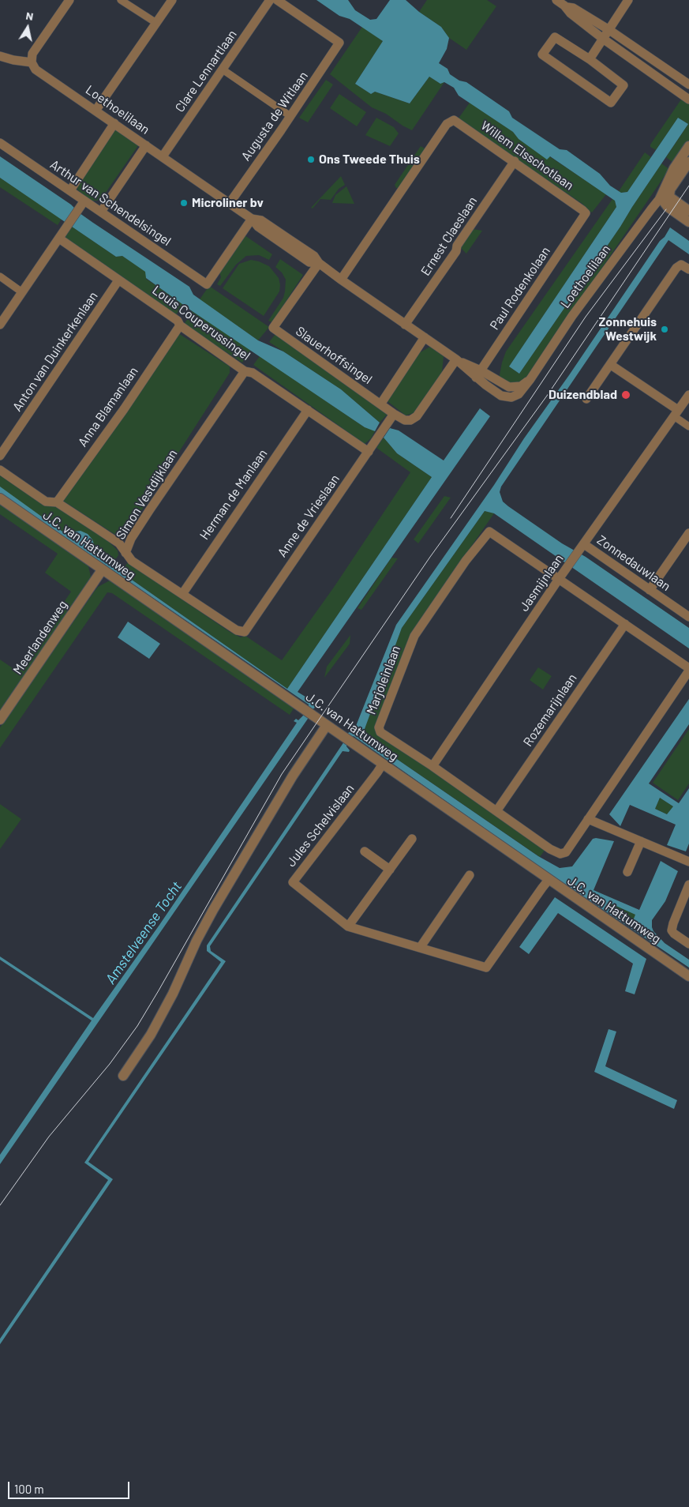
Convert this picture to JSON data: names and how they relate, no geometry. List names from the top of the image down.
{
  "streets": {
    "street": [
      "Clare Lennartlaan",
      "Loethoelilaan",
      "Augusta de Witlaan",
      "Willem Elsschotlaan",
      "Arthur van Schendelsingel",
      "Ernest Claeslaan",
      "Paul Rodenkolaan",
      "Louis Couperussingel",
      "Anton van Duinkerkenlaan",
      "Slauerhoffsingel",
      "Anna Blamanlaan",
      "Simon Vestdijklaan",
      "Herman de Manlaan",
      "Anne de Vrieslaan",
      "J.C. van Hattumweg",
      "Zonnedauwlaan",
      "Jasmijnlaan",
      "Meerlandenweg",
      "Marjoleinlaan",
      "Rozemarijnlaan",
      "Jules Schelvislaan"
    ]
  },
  "crossings": [
    ["Clare Lennartlaan", "Loethoelilaan"],
    ["Loethoelilaan", "Augusta de Witlaan"],
    ["Loethoelilaan", "Willem Elsschotlaan"],
    ["Loethoelilaan", "Arthur van Schendelsingel"],
    ["Loethoelilaan", "Ernest Claeslaan"],
    ["Loethoelilaan", "Paul Rodenkolaan"],
    ["Loethoelilaan", "Slauerhoffsingel"],
    ["Willem Elsschotlaan", "Ernest Claeslaan"],
    ["Willem Elsschotlaan", "Paul Rodenkolaan"],
    ["Louis Couperussingel", "Anton van Duinkerkenlaan"],
    ["Louis Couperussingel", "Anna Blamanlaan"],
    ["Louis Couperussingel", "Simon Vestdijklaan"],
    ["Louis Couperussingel", "Herman de Manlaan"],
    ["Louis Couperussingel", "Anne de Vrieslaan"],
    ["Slauerhoffsingel", "Anne de Vrieslaan"],
    ["Simon Vestdijklaan", "Herman de Manlaan"],
    ["Simon Vestdijklaan", "Anne de Vrieslaan"],
    ["J.C. van Hattumweg", "Meerlandenweg"],
    ["J.C. van Hattumweg", "Jules Schelvislaan"],
    ["Zonnedauwlaan", "Jasmijnlaan"],
    ["Jasmijnlaan", "Marjoleinlaan"],
    ["Marjoleinlaan", "Rozemarijnlaan"]
  ],
  "water": ["Amstelveense Tocht"],
  "places": [
    "Ons Tweede Thuis",
    "Microliner bv",
    "Zonnehuis Westwijk",
    "Duizendblad"
  ],
  "scale_bar": "100 m",
  "north": "top"
}
